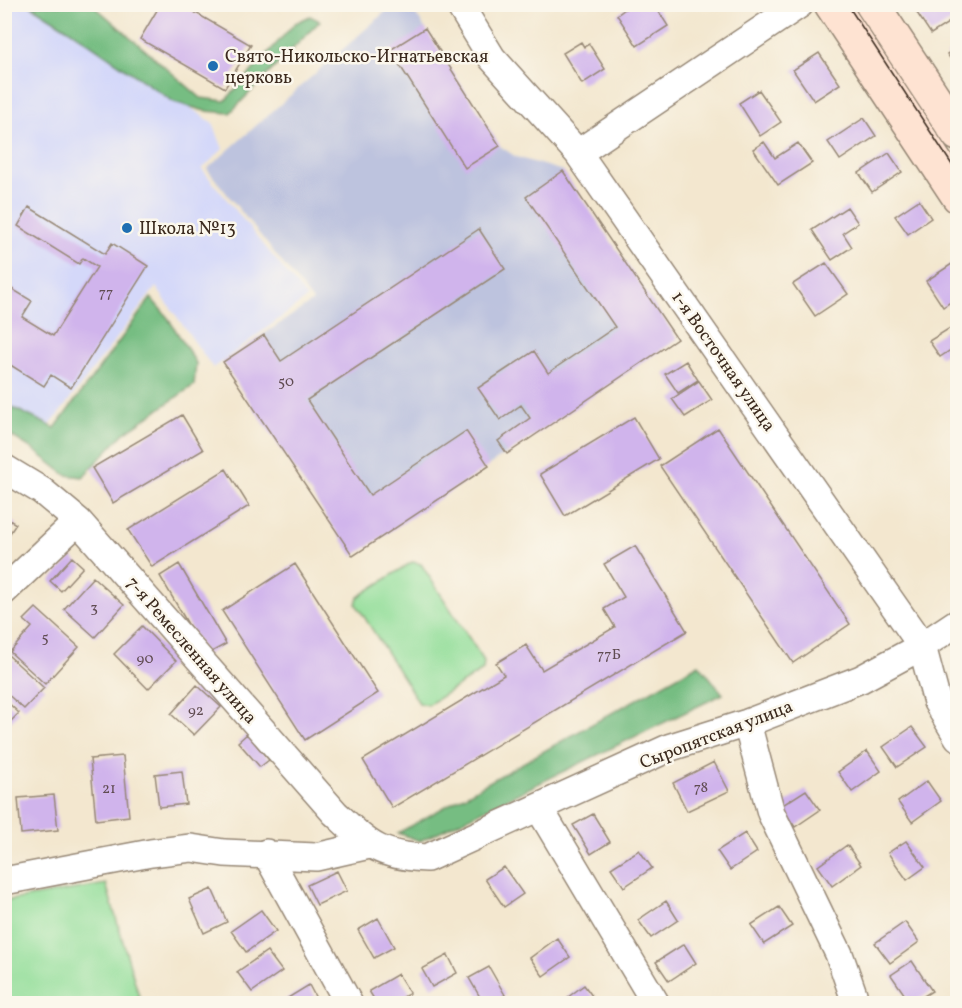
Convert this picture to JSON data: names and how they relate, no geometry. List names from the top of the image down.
{
  "streets": {
    "street": ["1-я Восточная улица", "7-я Ремесленная улица", "Сыропятская улица"]
  },
  "crossings": [
    ["1-я Восточная улица", "Сыропятская улица"],
    ["7-я Ремесленная улица", "Сыропятская улица"]
  ],
  "places": ["Свято-Никольско-Игнатьевская церковь", "Школа №13"],
  "house_numbers": [
    "77",
    "50",
    "3",
    "5",
    "77Б",
    "90",
    "92",
    "78",
    "21"
  ]
}
